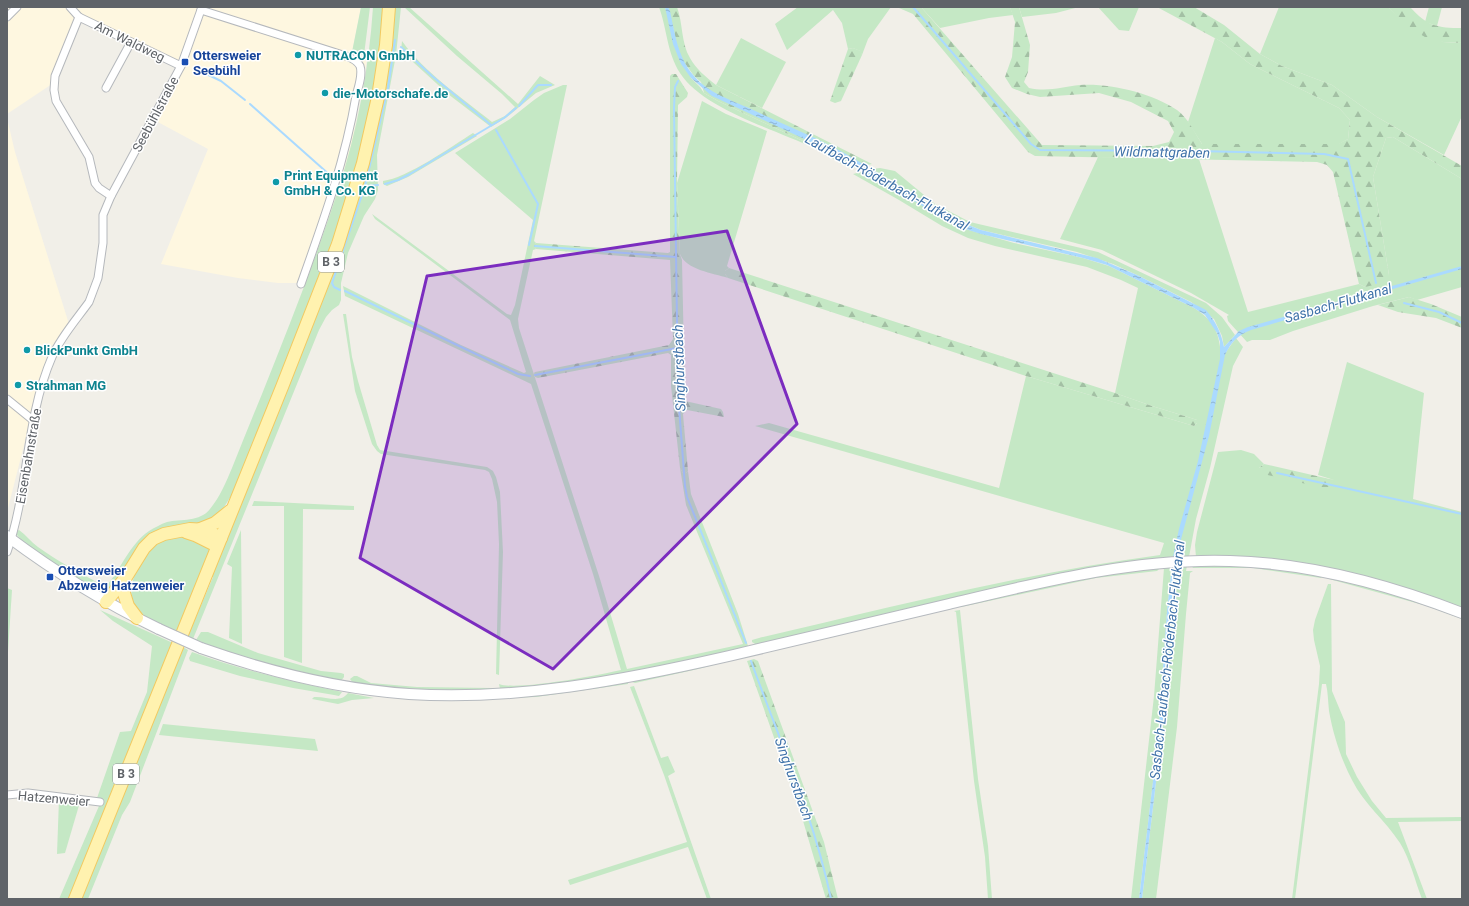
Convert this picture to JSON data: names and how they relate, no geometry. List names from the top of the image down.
{
  "streets": {
    "main road": ["B 3"],
    "street": [
      "Am Waldweg",
      "Seebühlstraße",
      "Eisenbahnstraße",
      "Hatzenweier"
    ]
  },
  "crossings": [
    ["Am Waldweg", "Seebühlstraße"],
    ["Seebühlstraße", "Eisenbahnstraße"]
  ],
  "water": [
    "Wildmattgraben",
    "Laufbach-Röderbach-Flutkanal",
    "Sasbach-Flutkanal",
    "Singhurstbach",
    "Sasbach-Laufbach-Röderbach-Flutkanal"
  ],
  "places": {
    "other": [
      "NUTRACON GmbH",
      "die-Motorschafe.de",
      "Print Equipment GmbH & Co. KG",
      "BlickPunkt GmbH",
      "Strahman MG"
    ],
    "transit": ["Ottersweier Seebühl", "Ottersweier Abzweig Hatzenweier"]
  }
}
